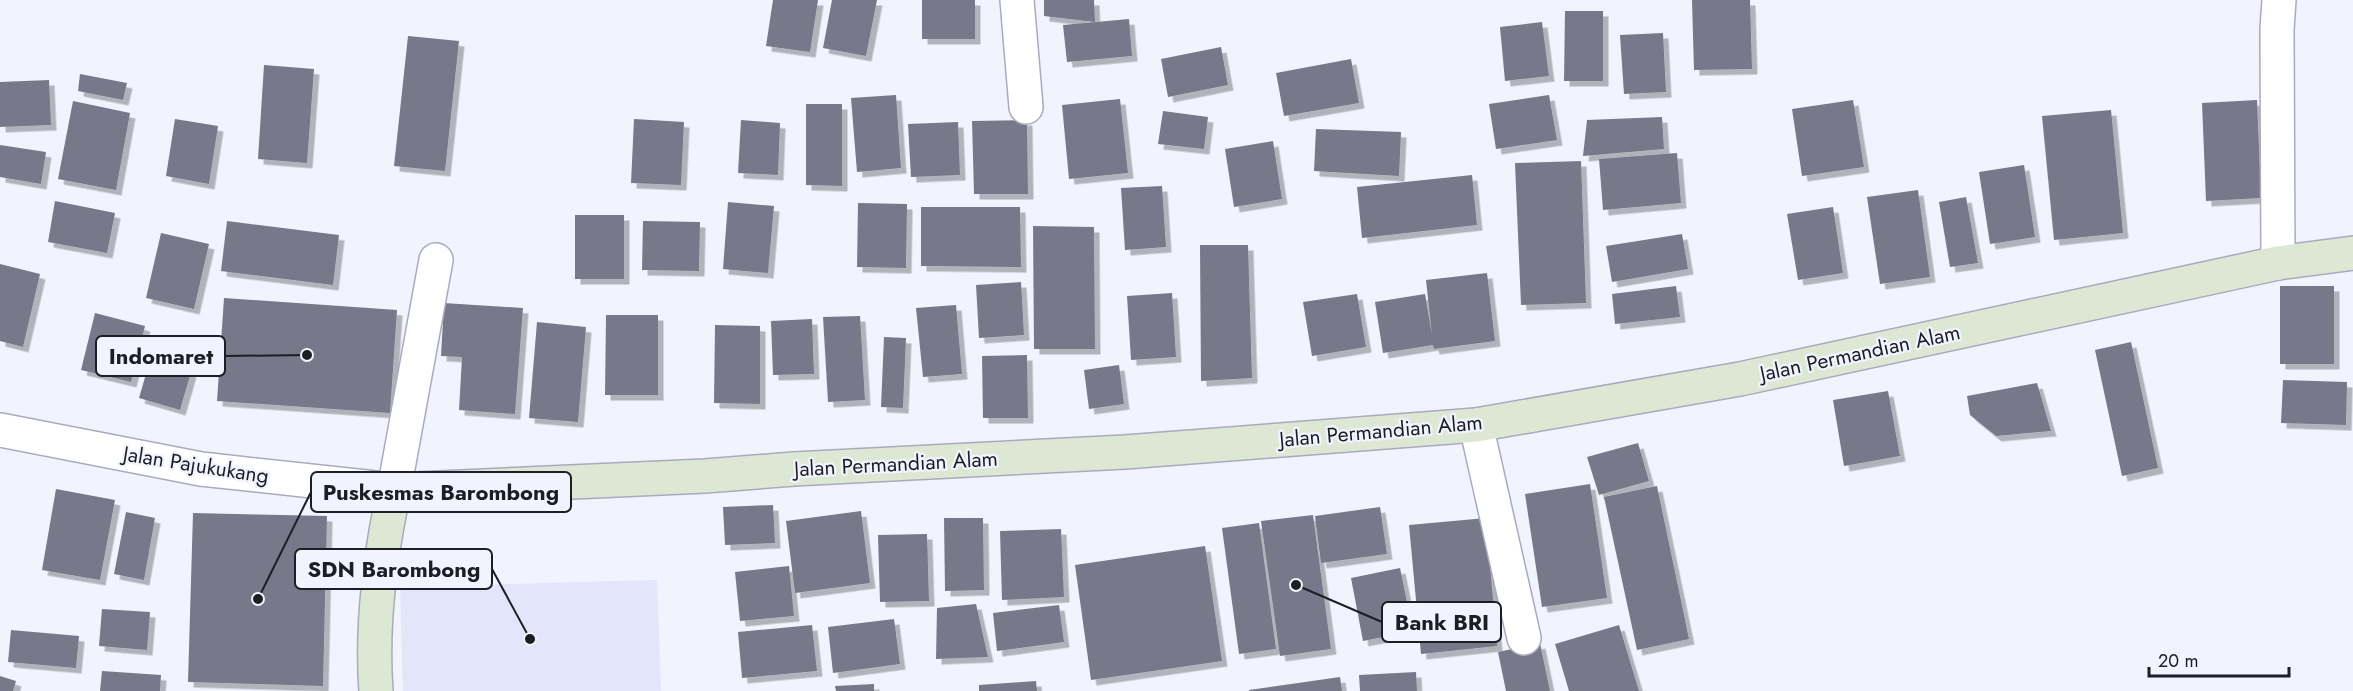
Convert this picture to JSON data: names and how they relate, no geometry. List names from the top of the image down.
{
  "streets": {
    "main road": ["Jalan Permandian Alam"],
    "street": ["Jalan Pajukukang"]
  },
  "crossings": [
    ["Jalan Permandian Alam", "Jalan Pajukukang"]
  ],
  "places": [
    "Indomaret",
    "Bank BRI",
    "Puskesmas Barombong",
    "SDN Barombong"
  ],
  "scale_bar": "20 m"
}
